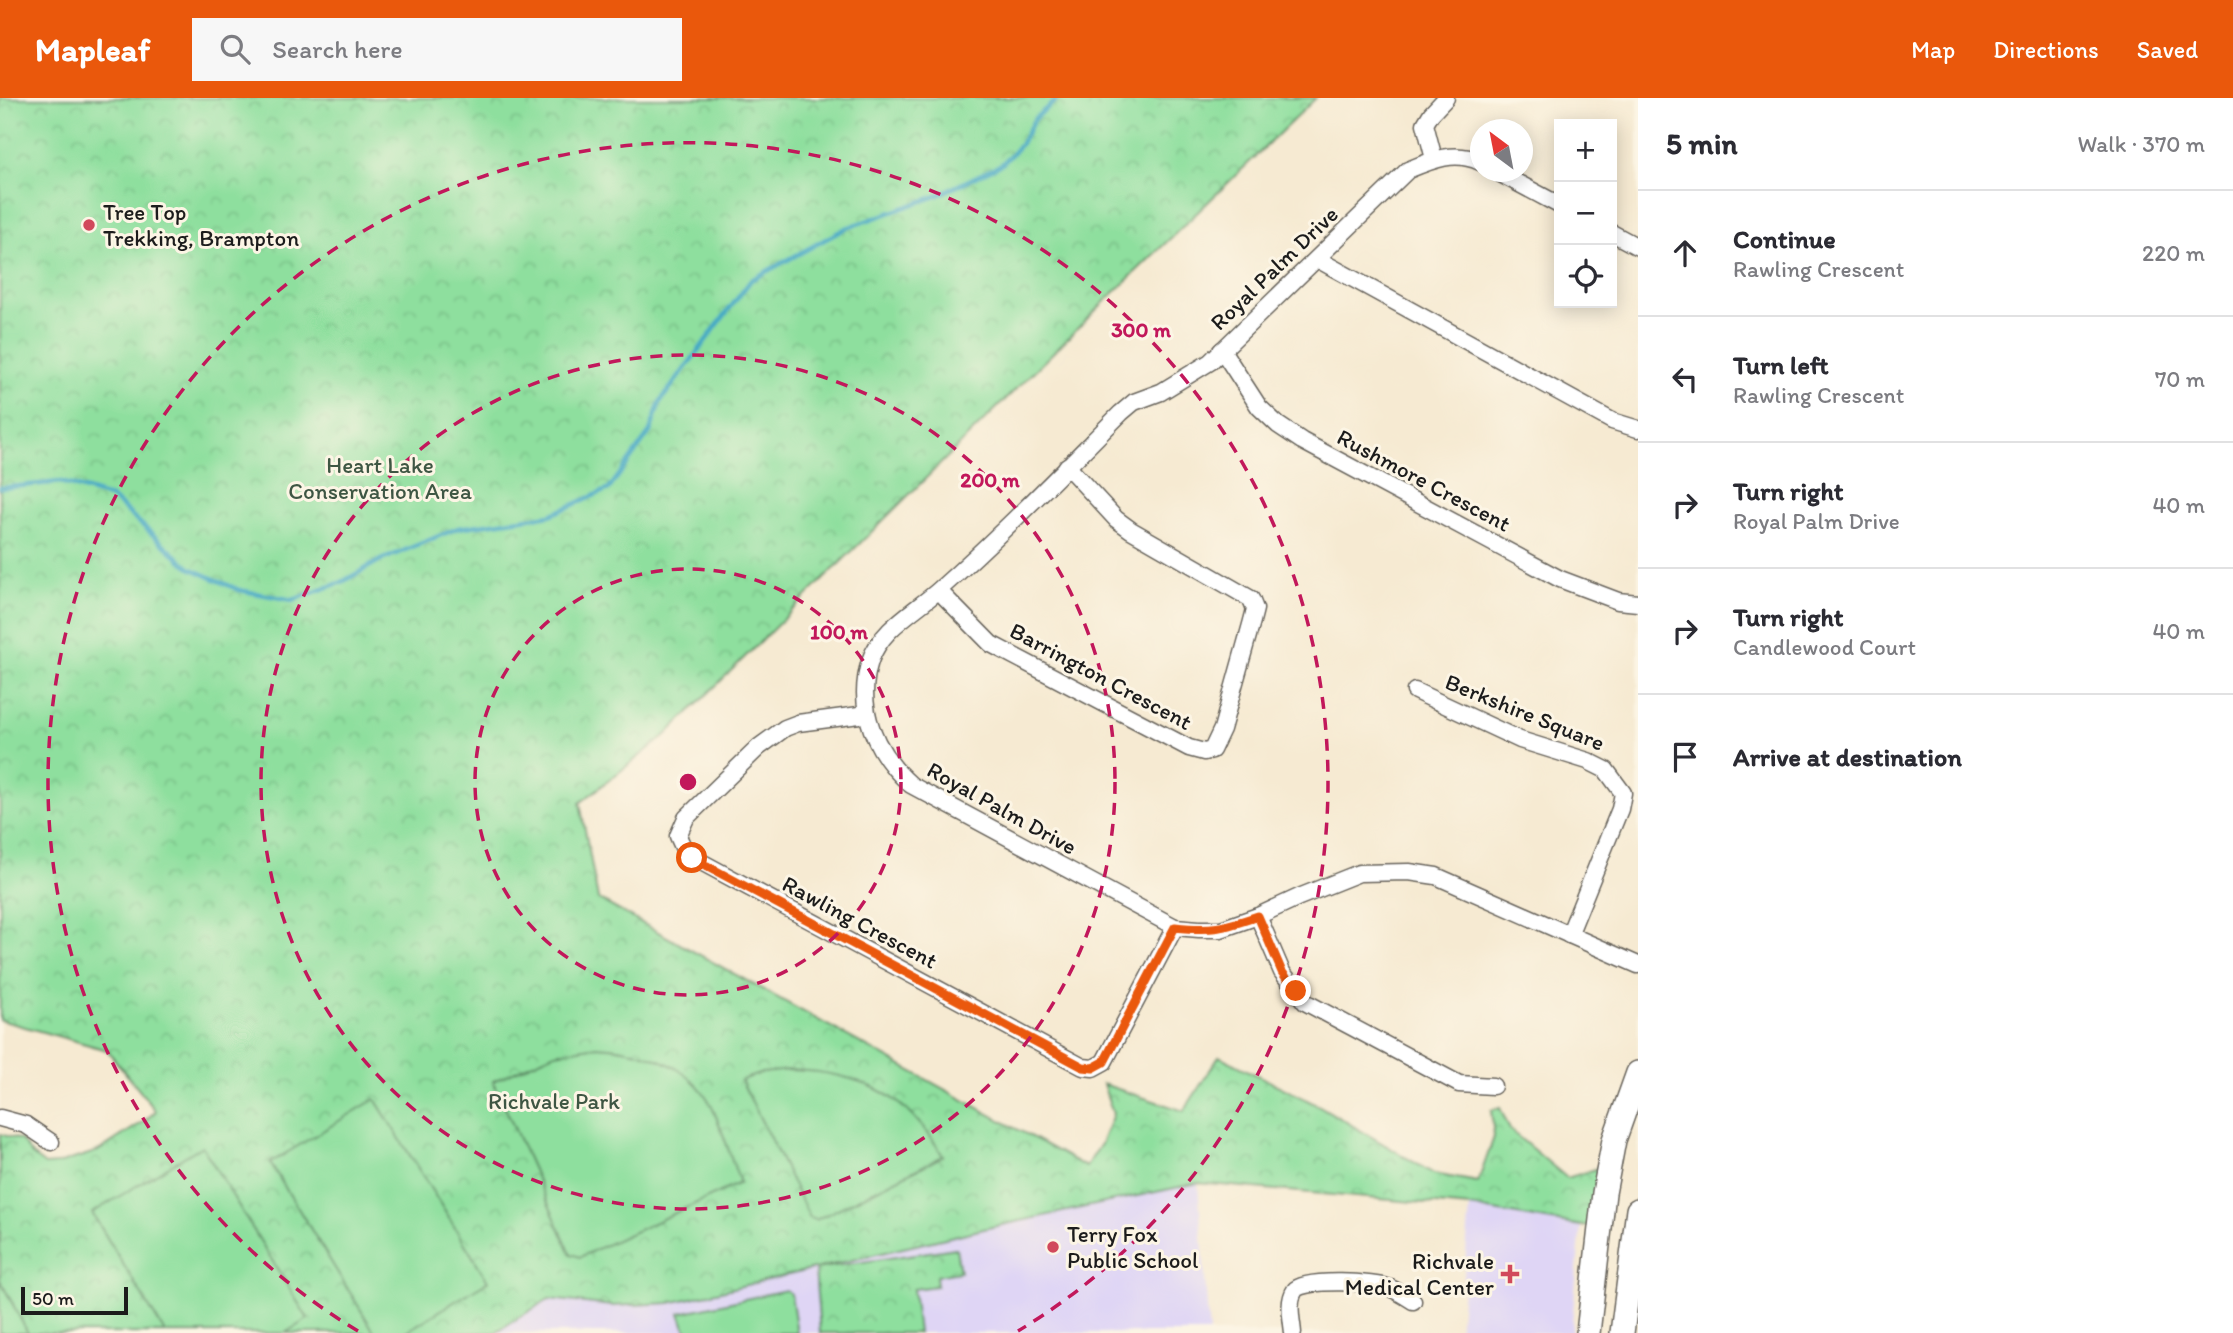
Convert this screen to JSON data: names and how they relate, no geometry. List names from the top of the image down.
{
  "streets": {
    "street": [
      "Royal Palm Drive",
      "Rushmore Crescent",
      "Barrington Crescent",
      "Berkshire Square",
      "Rawling Crescent"
    ]
  },
  "crossings": [
    ["Royal Palm Drive", "Rushmore Crescent"],
    ["Royal Palm Drive", "Barrington Crescent"],
    ["Royal Palm Drive", "Berkshire Square"],
    ["Royal Palm Drive", "Rawling Crescent"]
  ],
  "parks": ["Heart Lake Conservation Area", "Richvale Park"],
  "places": {
    "other": ["Tree Top Trekking, Brampton", "Terry Fox Public School"],
    "health": ["Richvale Medical Center"]
  },
  "scale_bar": "50 m",
  "north": "top left",
  "page": {
    "header": "Mapleaf",
    "search": "Search here",
    "nav": ["Map", "Directions", "Saved"],
    "heading": ["5 min", "Walk · 370 m"],
    "map_buttons": ["+", "−"],
    "list": [
      ["Continue", "Rawling Crescent", "220 m"],
      ["Turn left", "Rawling Crescent", "70 m"],
      ["Turn right", "Royal Palm Drive", "40 m"],
      ["Turn right", "Candlewood Court", "40 m"],
      "Arrive at destination"
    ],
    "scale": "50 m"
  },
  "rings": ["300 m", "200 m", "100 m"]
}
